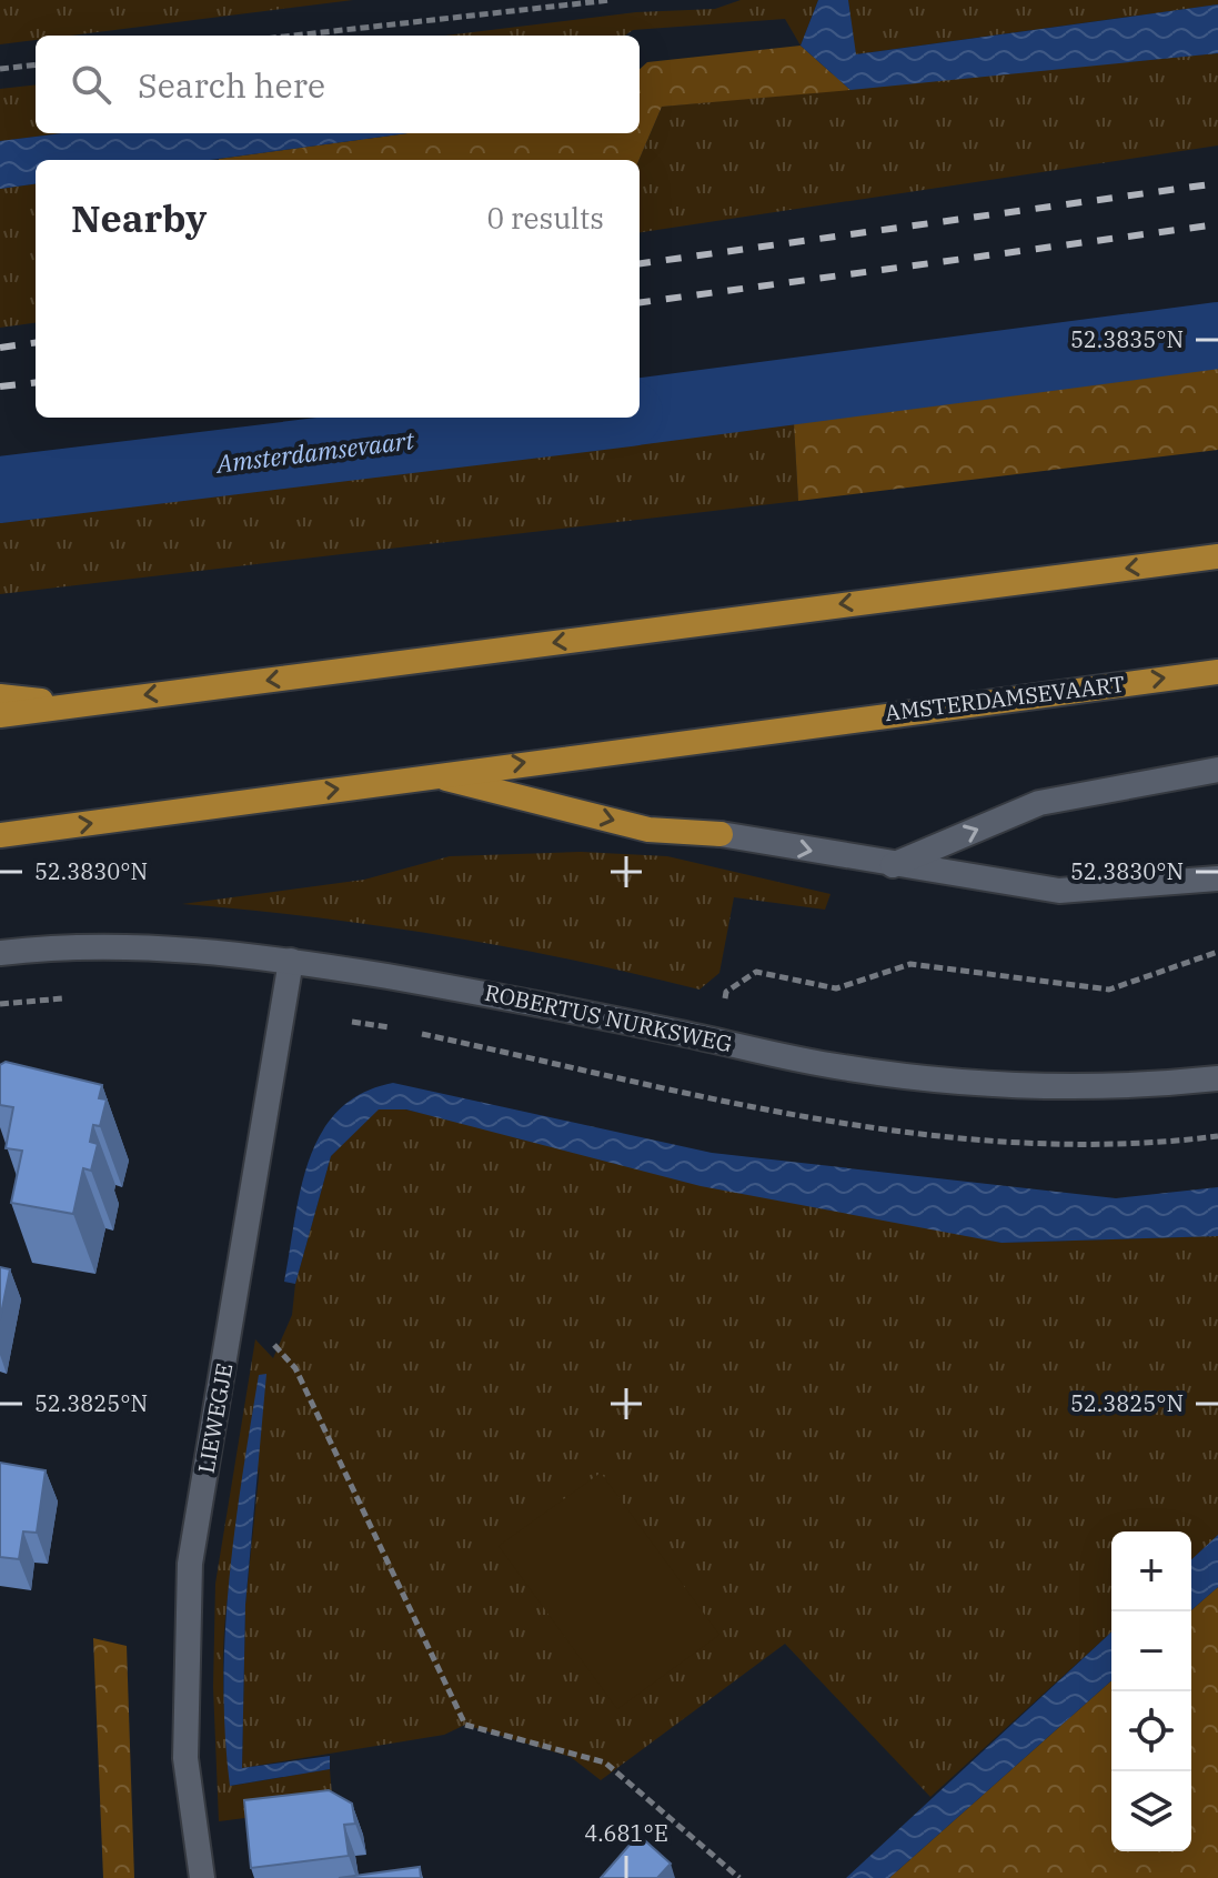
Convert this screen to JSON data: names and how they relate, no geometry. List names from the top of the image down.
{
  "streets": {
    "main road": ["AMSTERDAMSEVAART", "ROBERTUS NURKSWEG", "LIEWEGJE"]
  },
  "crossings": [
    ["ROBERTUS NURKSWEG", "LIEWEGJE"]
  ],
  "water": ["Amsterdamsevaart"],
  "page": {
    "search": "Search here",
    "heading": ["Nearby", "0 results"],
    "map_buttons": ["+", "−"]
  },
  "coordinates": [
    "52.3835°N",
    "52.3830°N",
    "52.3825°N",
    "4.681°E"
  ]
}
